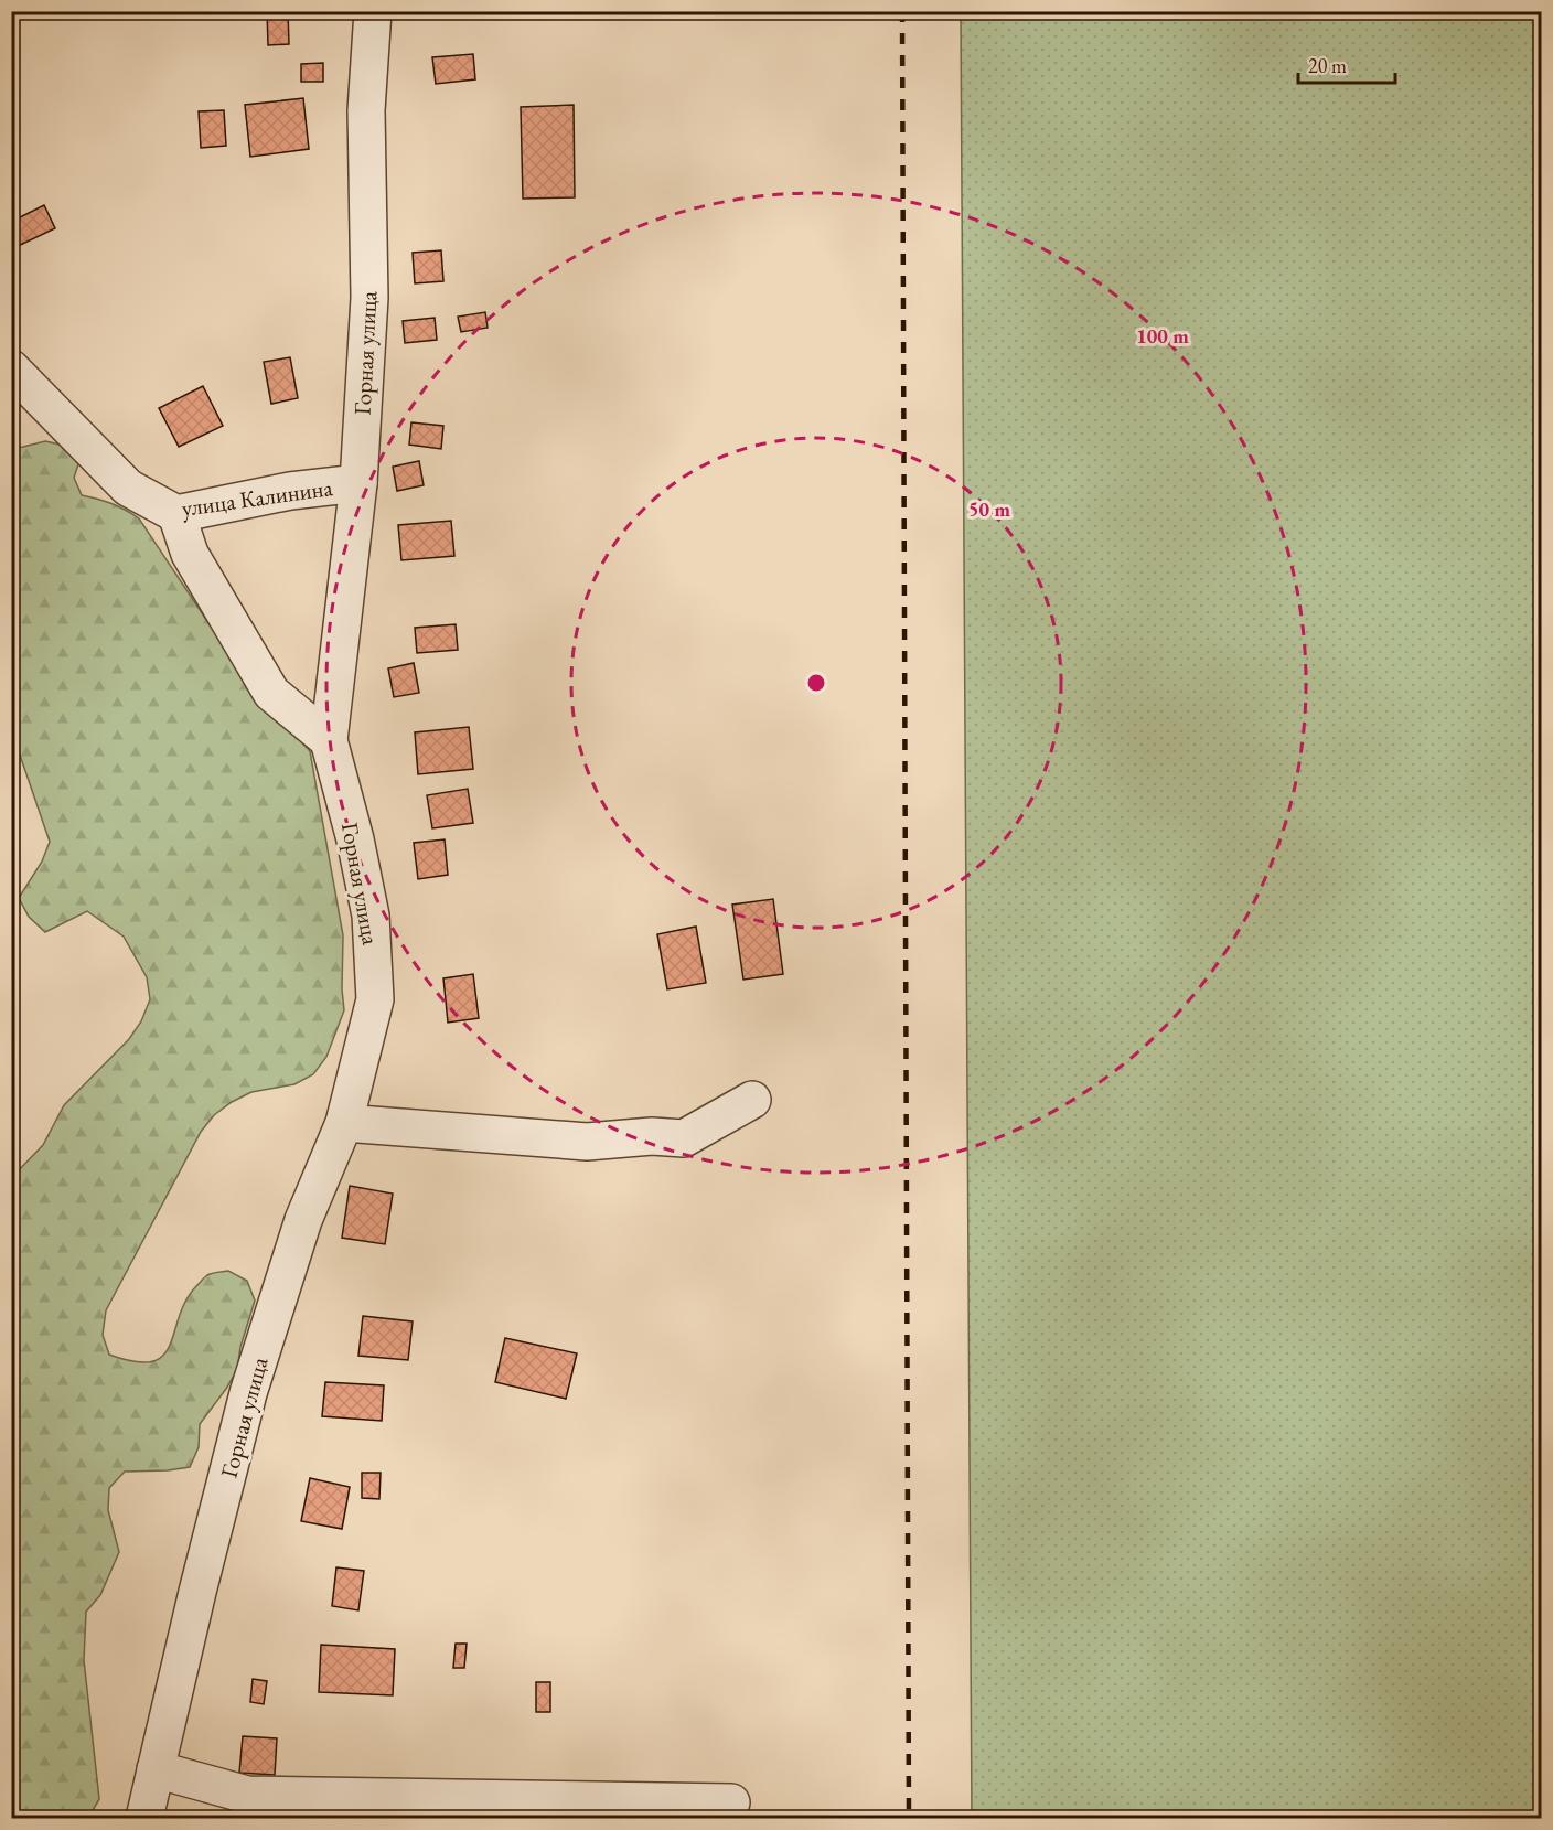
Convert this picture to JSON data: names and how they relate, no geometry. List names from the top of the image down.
{
  "streets": {
    "street": ["Горная улица", "улица Калинина"]
  },
  "crossings": [
    ["Горная улица", "улица Калинина"]
  ],
  "scale_bar": "20 m",
  "rings": ["100 m", "50 m"]
}
